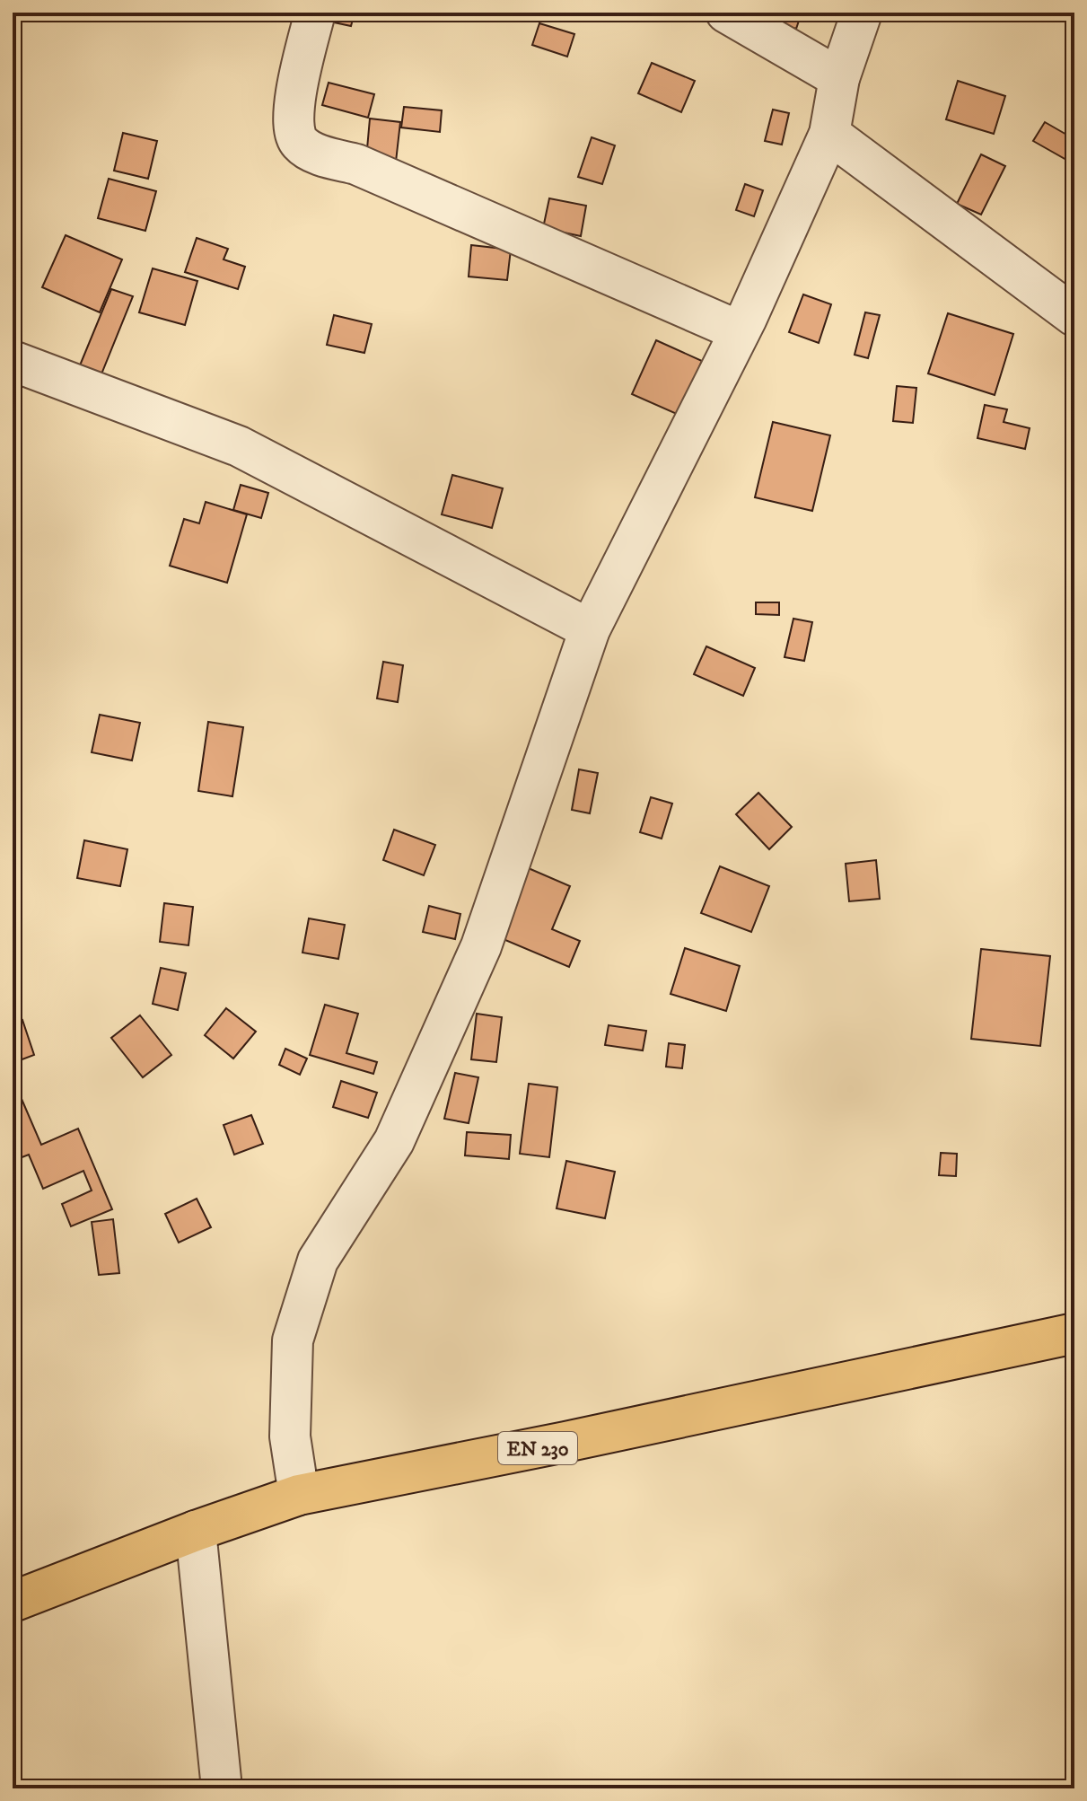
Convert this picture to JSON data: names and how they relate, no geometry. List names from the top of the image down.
{
  "streets": {
    "main road": ["EN 230"]
  }
}
